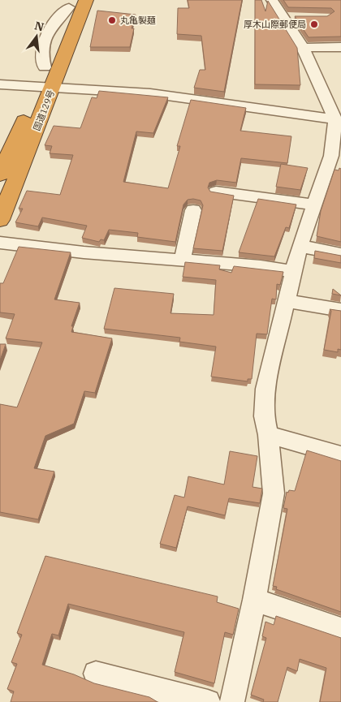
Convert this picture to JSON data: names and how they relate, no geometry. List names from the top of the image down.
{
  "streets": {
    "highway": ["国道129号"]
  },
  "places": ["丸亀製麺", "厚木山際郵便局"],
  "north": "top"
}
